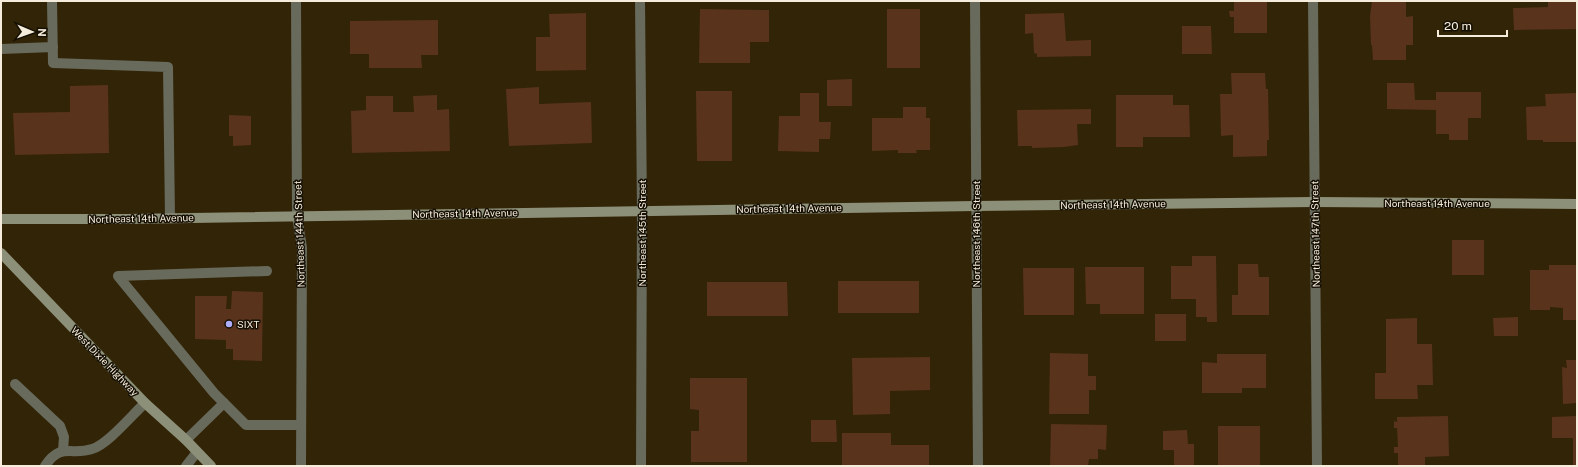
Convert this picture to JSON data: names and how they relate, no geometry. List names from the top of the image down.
{
  "streets": {
    "street": [
      "Northeast 14th Avenue",
      "Northeast 145th Street",
      "Northeast 144th Street",
      "Northeast 146th Street",
      "Northeast 147th Street",
      "West Dixie Highway"
    ]
  },
  "crossings": [
    ["Northeast 14th Avenue", "Northeast 145th Street"],
    ["Northeast 14th Avenue", "Northeast 144th Street"],
    ["Northeast 14th Avenue", "Northeast 146th Street"],
    ["Northeast 14th Avenue", "Northeast 147th Street"]
  ],
  "places": ["SIXT"],
  "scale_bar": "20 m",
  "north": "right"
}
